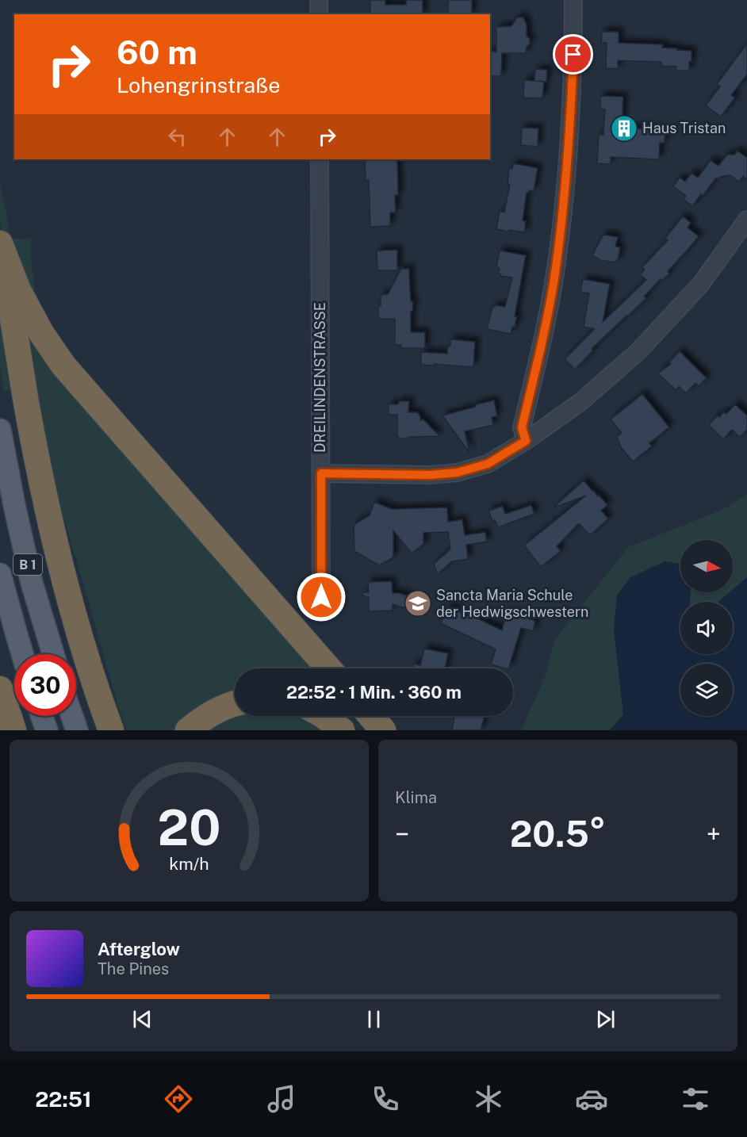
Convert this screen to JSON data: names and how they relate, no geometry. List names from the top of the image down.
{
  "streets": {
    "main road": ["B 1"],
    "street": ["DREILINDENSTRASSE"]
  },
  "places": {
    "building": ["Haus Tristan"],
    "school or university": ["Sancta Maria Schule der Hedwigschwestern"]
  },
  "north": "right",
  "page": {
    "turn": ["60 m", "Lohengrinstraße"],
    "limit": "30",
    "trip": "22:52 · 1 Min. · 360 m",
    "tile": "Klima",
    "heat": ["−", "20.5°", "+"],
    "song": ["Afterglow", "The Pines"],
    "tabs": "22:51",
    "gauge": ["20", "km/h"]
  }
}
